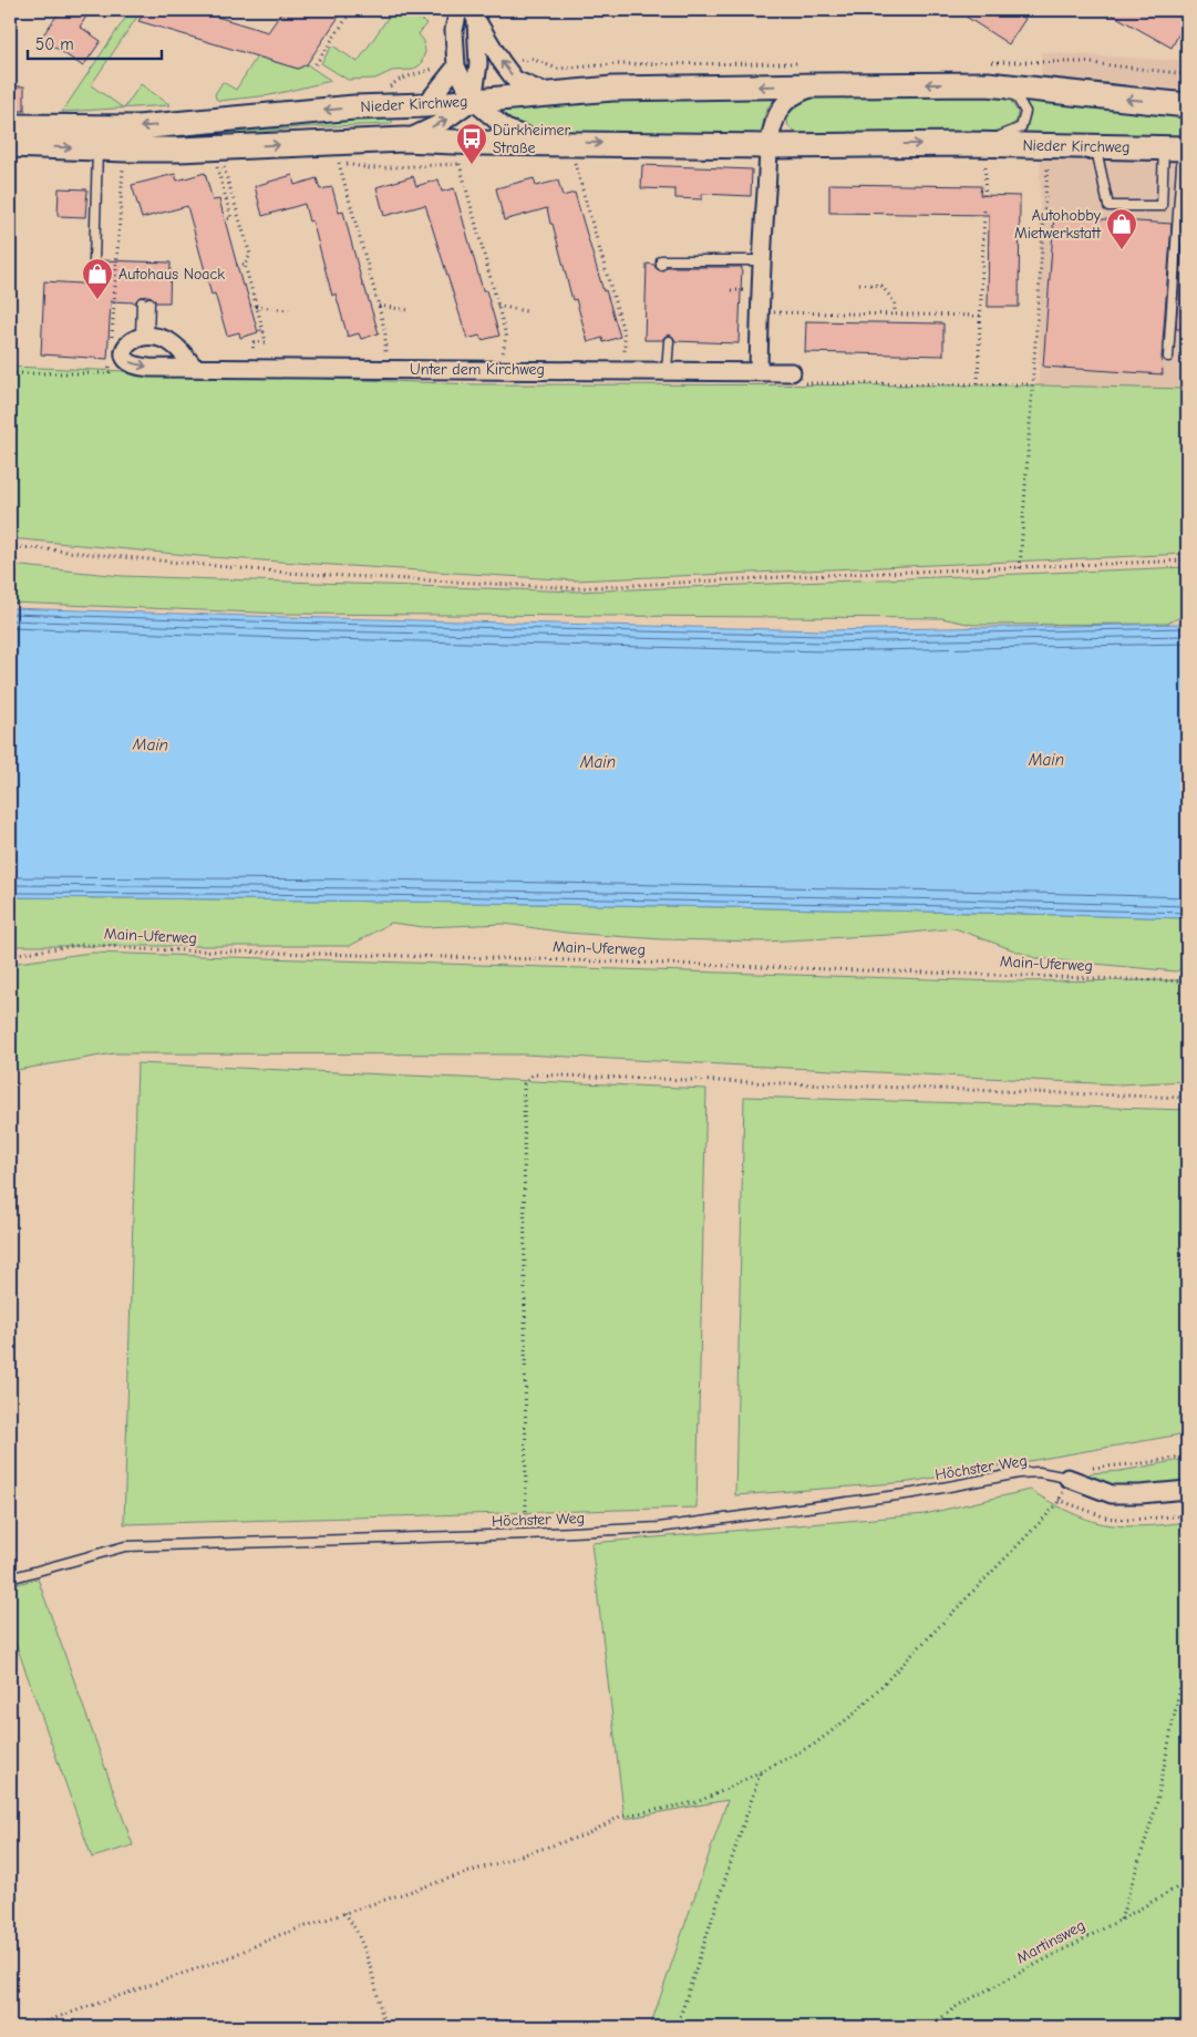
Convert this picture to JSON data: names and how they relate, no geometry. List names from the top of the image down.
{
  "streets": {
    "main road": ["Nieder Kirchweg"],
    "street": ["Unter dem Kirchweg"],
    "lane": ["Höchster Weg"],
    "path": ["Main-Uferweg", "Martinsweg"]
  },
  "water": ["Main"],
  "places": {
    "bus stop": ["Dürkheimer Straße"],
    "shop": ["Autohobby Mietwerkstatt", "Autohaus Noack"]
  },
  "scale_bar": "50 m"
}
